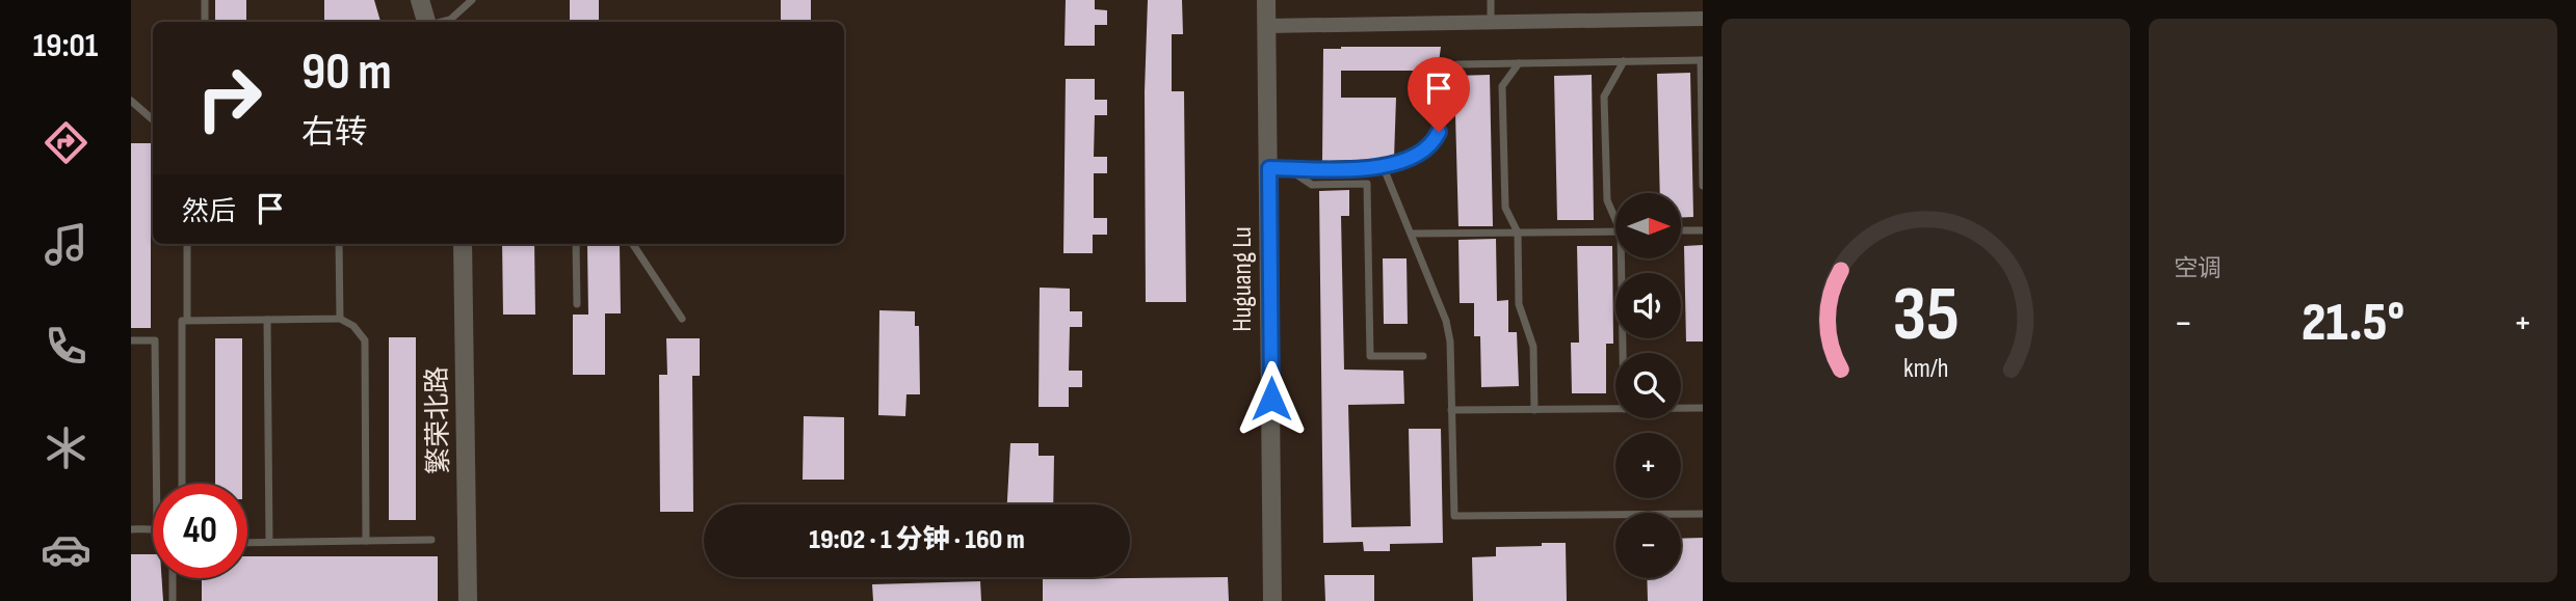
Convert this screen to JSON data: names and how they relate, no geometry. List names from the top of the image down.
{
  "streets": {
    "street": ["Huguang Lu", "繁荣北路"]
  },
  "north": "right",
  "page": {
    "tabs": "19:01",
    "tile": "空调",
    "turn": ["90 m", "右转"],
    "then": "然后",
    "map_buttons": ["+", "−"],
    "heat": ["−", "21.5°", "+"],
    "limit": "40",
    "trip": "19:02 · 1 分钟 · 160 m",
    "gauge": ["35", "km/h"]
  }
}
